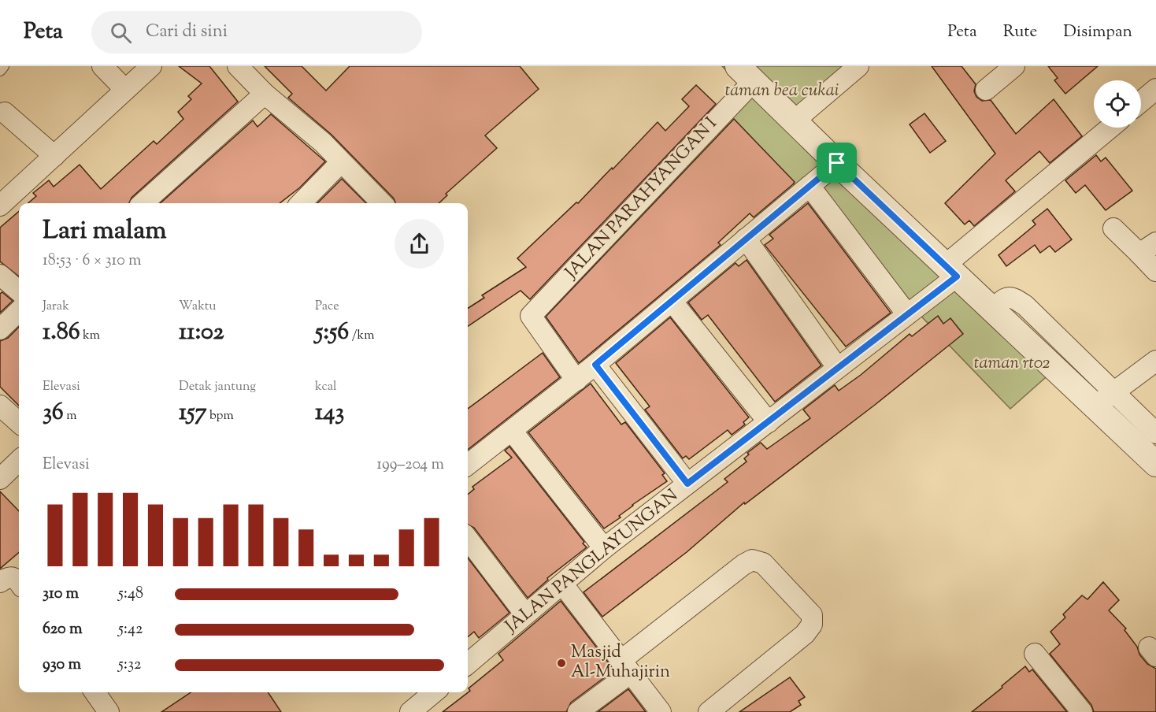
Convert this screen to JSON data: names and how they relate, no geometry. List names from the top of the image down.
{
  "streets": {
    "street": ["JALAN PARAHYANGAN I", "JALAN PANGLAYUNGAN"]
  },
  "parks": ["taman bea cukai", "taman rt02"],
  "places": ["Masjid Al-Muhajirin"],
  "page": {
    "header": "Peta",
    "search": "Cari di sini",
    "nav": ["Peta", "Rute", "Disimpan"],
    "heading": ["Lari malam", "18:53 · 6 × 310 m"],
    "stats": [
      ["Jarak", "1.86 km"],
      ["Waktu", "11:02"],
      ["Pace", "5:56 /km"],
      ["Elevasi", "36 m"],
      ["Detak jantung", "157 bpm"],
      ["kcal", "143"]
    ],
    "chart": ["Elevasi", "199–204 m"],
    "list": [
      {
        "name": "310 m",
        "note": "5:48"
      },
      {
        "name": "620 m",
        "note": "5:42"
      },
      {
        "name": "930 m",
        "note": "5:32"
      }
    ]
  }
}
